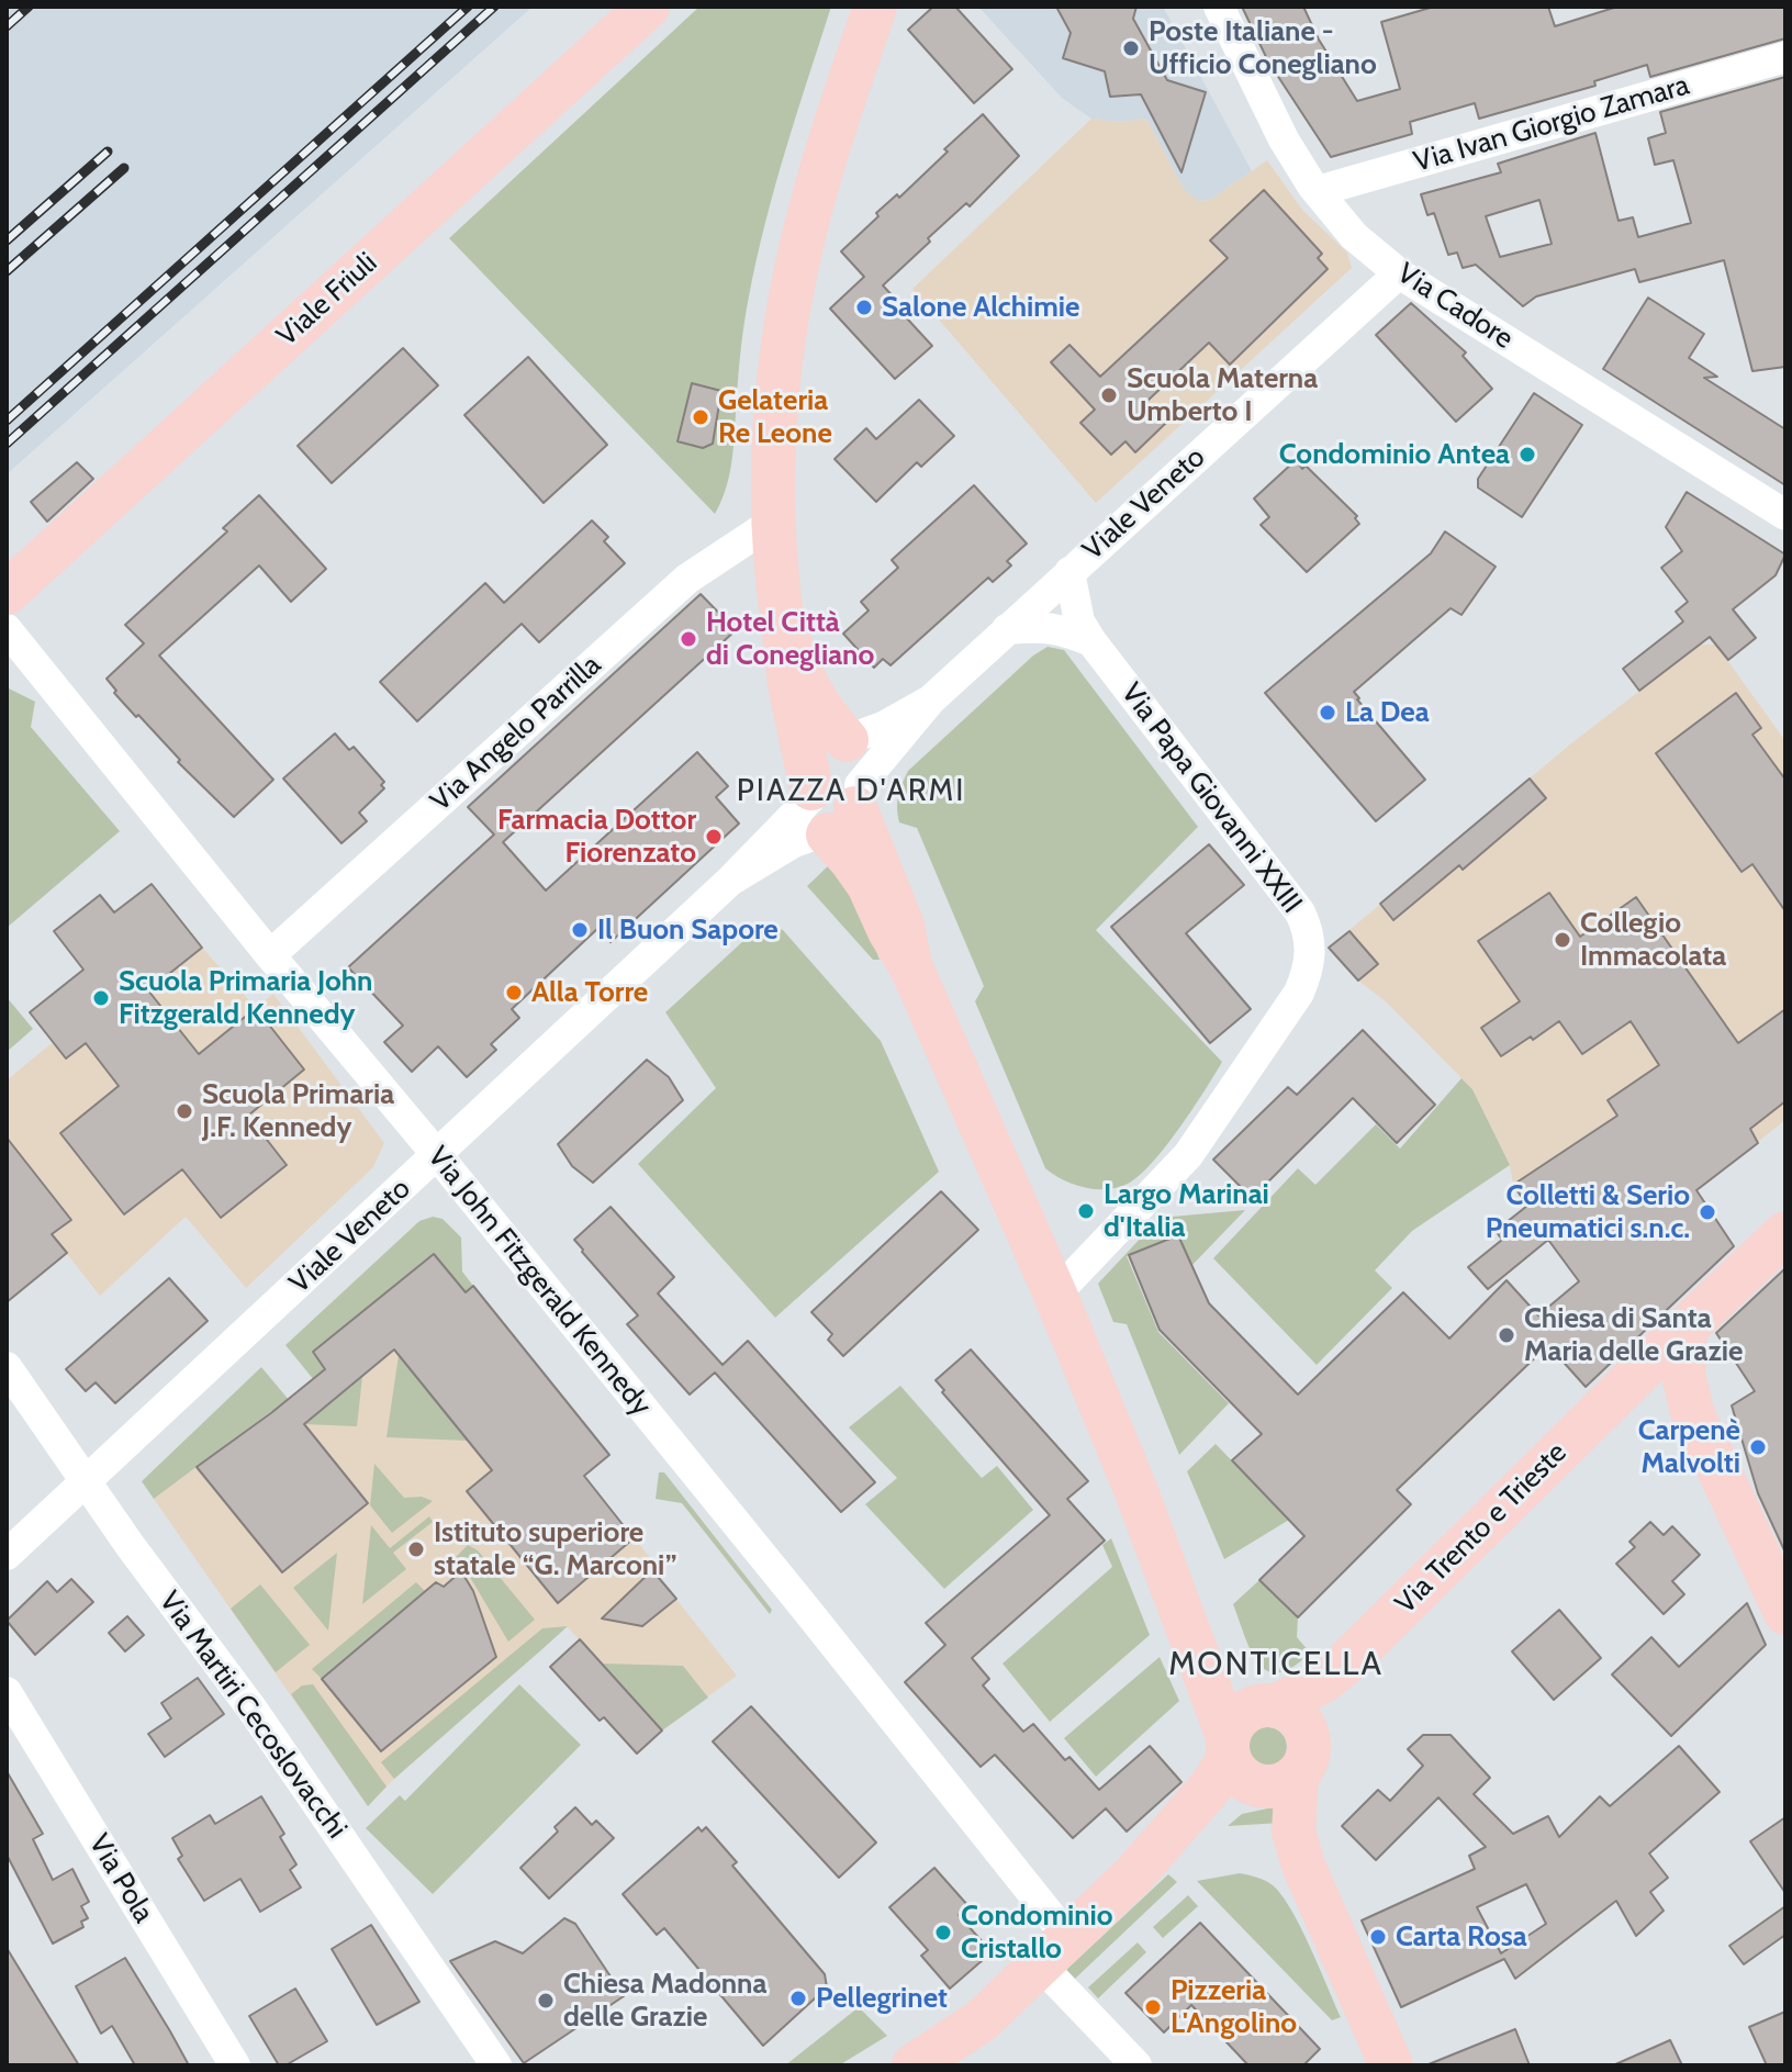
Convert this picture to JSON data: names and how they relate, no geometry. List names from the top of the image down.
{
  "streets": {
    "street": [
      "Via Ivan Giorgio Zamara",
      "Viale Friuli",
      "Via Cadore",
      "Viale Veneto",
      "Via Angelo Parrilla",
      "Via Papa Giovanni XXIII",
      "Via John Fitzgerald Kennedy",
      "Via Trento e Trieste",
      "Via Martiri Cecoslovacchi",
      "Via Pola"
    ]
  },
  "crossings": [
    ["Via Ivan Giorgio Zamara", "Via Cadore"],
    ["Via Cadore", "Viale Veneto"],
    ["Viale Veneto", "Via Papa Giovanni XXIII"],
    ["Viale Veneto", "Via John Fitzgerald Kennedy"],
    ["Viale Veneto", "Via Martiri Cecoslovacchi"],
    ["Via Angelo Parrilla", "Via John Fitzgerald Kennedy"],
    ["Via John Fitzgerald Kennedy", "Via Trento e Trieste"]
  ],
  "districts": ["PIAZZA D'ARMI", "MONTICELLA"],
  "places": [
    "Poste Italiane - Ufficio Conegliano",
    "Salone Alchimie",
    "Scuola Materna Umberto I",
    "Gelateria Re Leone",
    "Condominio Antea",
    "Hotel Città di Conegliano",
    "La Dea",
    "Farmacia Dottor Fiorenzato",
    "Il Buon Sapore",
    "Collegio Immacolata",
    "Alla Torre",
    "Scuola Primaria John Fitzgerald Kennedy",
    "Scuola Primaria J.F. Kennedy",
    "Largo Marinai d'Italia",
    "Colletti & Serio Pneumatici s.n.c.",
    "Chiesa di Santa Maria delle Grazie",
    "Carpenè Malvolti",
    "Istituto superiore statale “G. Marconi”",
    "Condominio Cristallo",
    "Carta Rosa",
    "Pellegrinet",
    "Chiesa Madonna delle Grazie",
    "Pizzeria L'Angolino"
  ]
}
